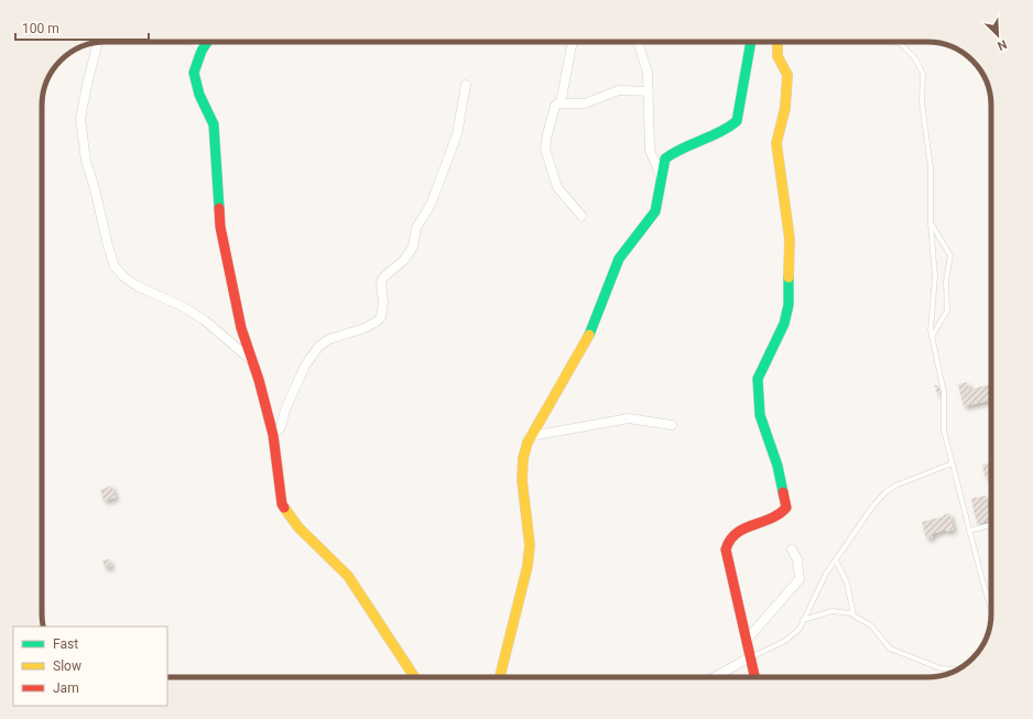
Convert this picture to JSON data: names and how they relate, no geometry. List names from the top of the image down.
{
  "legend": ["Fast", "Slow", "Jam"],
  "scale_bar": "100 m",
  "north": "bottom right"
}
